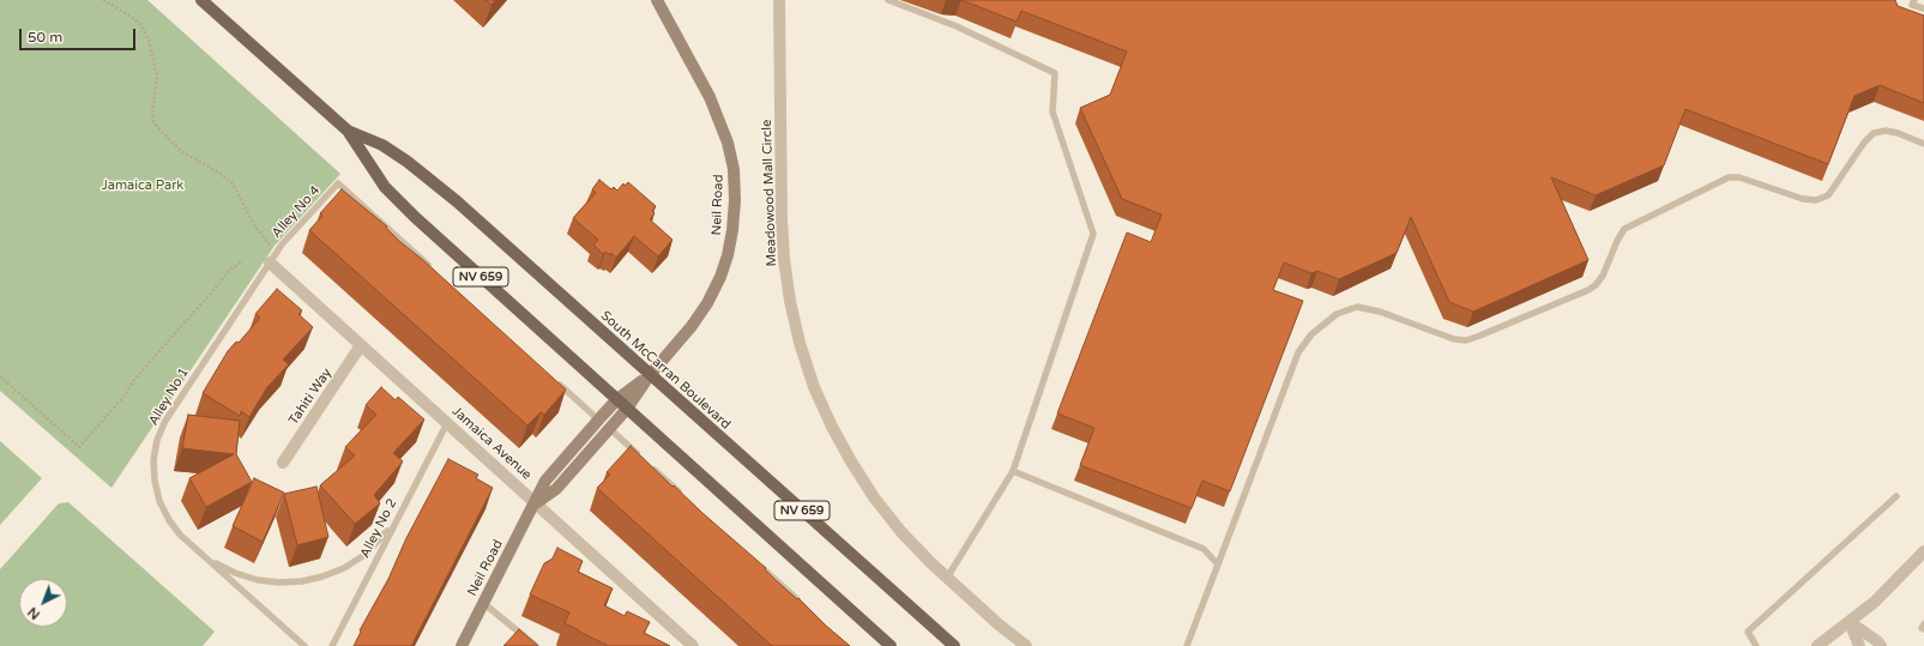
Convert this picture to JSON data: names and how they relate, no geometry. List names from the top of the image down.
{
  "streets": {
    "main road": ["NV 659", "South McCarran Boulevard"],
    "street": [
      "Meadowood Mall Circle",
      "Neil Road",
      "Tahiti Way",
      "Jamaica Avenue"
    ],
    "lane": ["Alley No 4", "Alley No 1", "Alley No 2"]
  },
  "crossings": [
    ["Neil Road", "South McCarran Boulevard"],
    ["Neil Road", "Jamaica Avenue"],
    ["Alley No 4", "Alley No 1"],
    ["Alley No 4", "Jamaica Avenue"],
    ["Alley No 1", "Jamaica Avenue"],
    ["Tahiti Way", "Jamaica Avenue"],
    ["Jamaica Avenue", "Alley No 2"]
  ],
  "parks": ["Jamaica Park"],
  "scale_bar": "50 m",
  "north": "bottom left"
}
